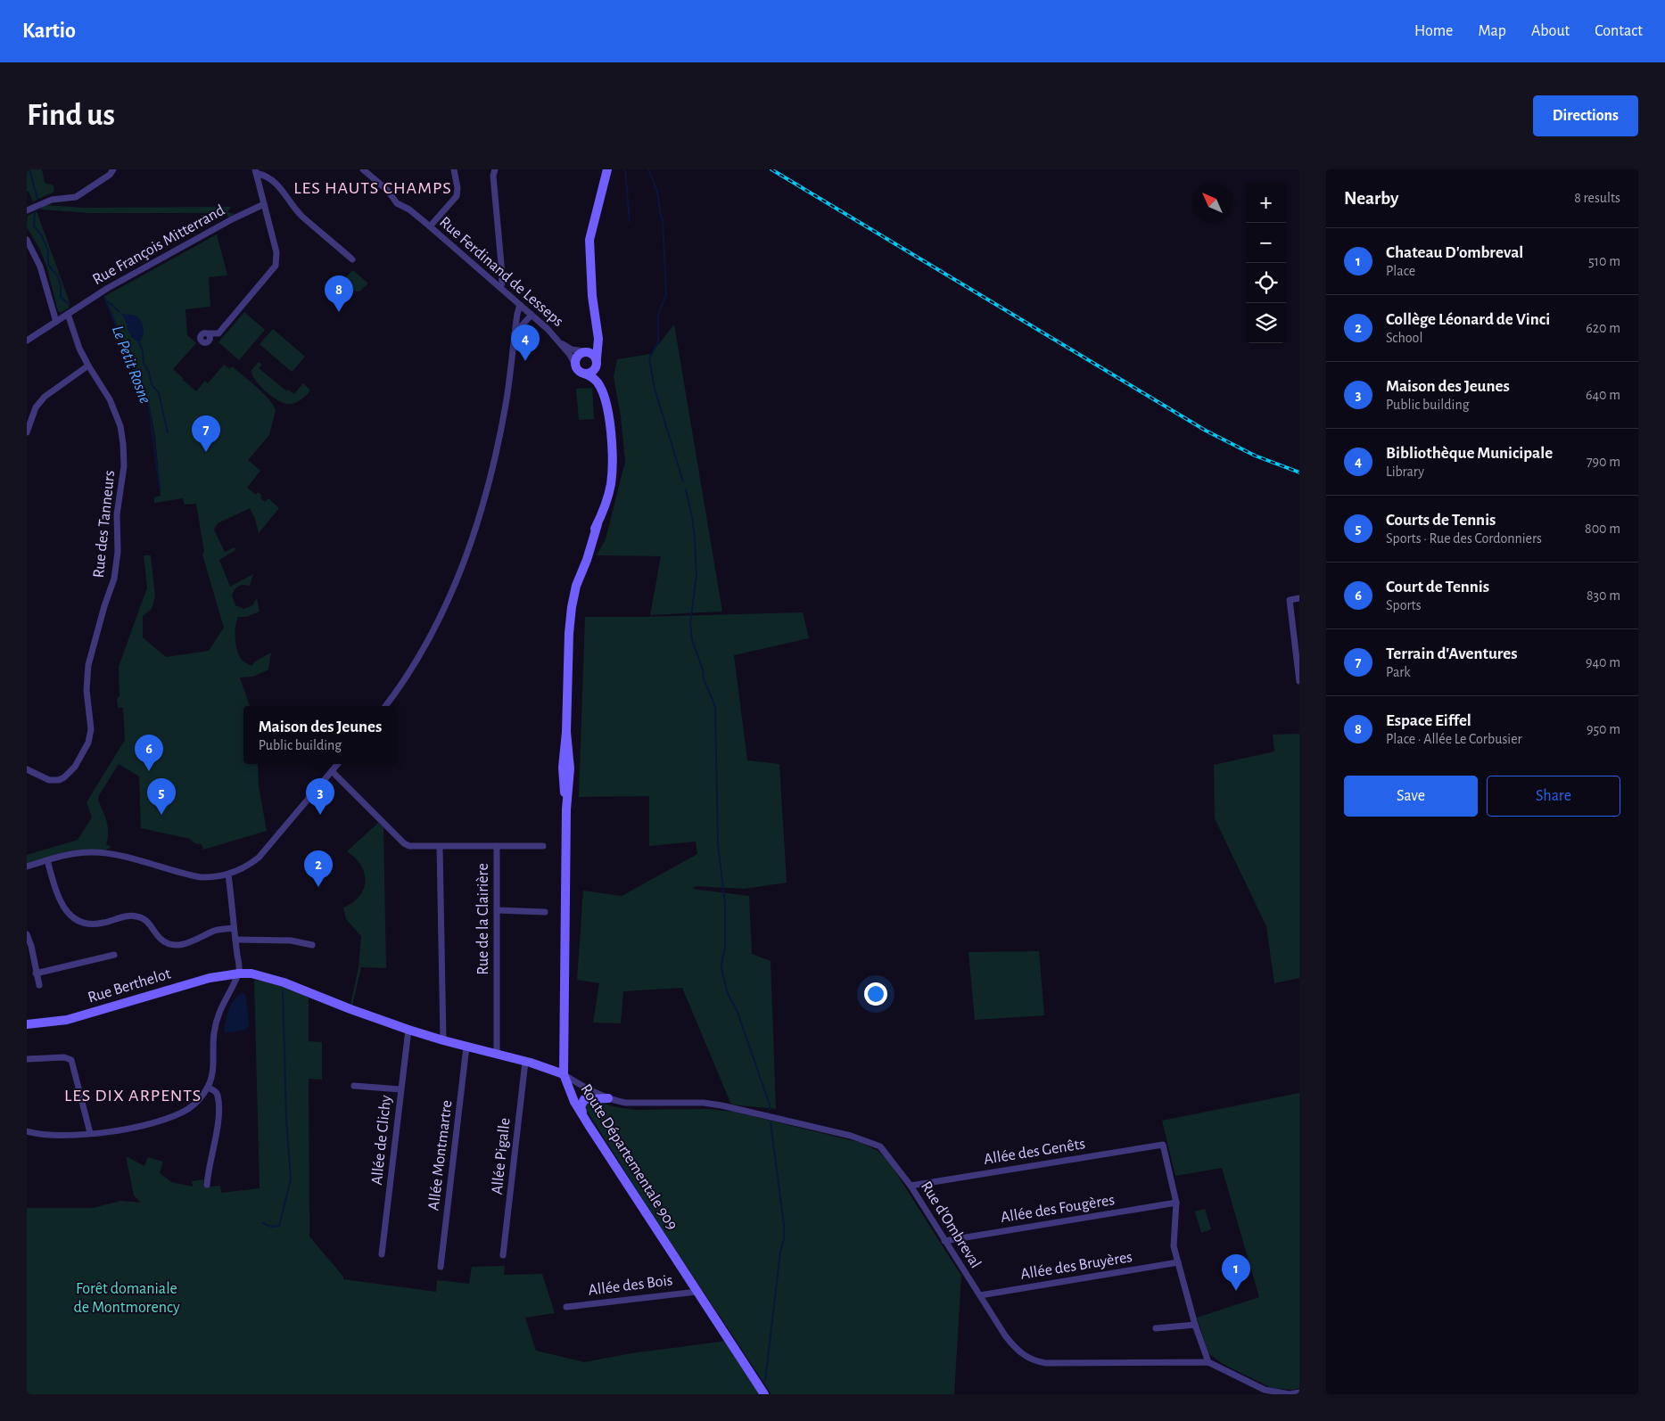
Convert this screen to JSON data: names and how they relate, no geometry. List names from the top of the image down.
{
  "streets": {
    "main road": ["Rue Berthelot", "Route Départementale 909"],
    "street": [
      "Rue François Mitterrand",
      "Rue Ferdinand de Lesseps",
      "Rue des Tanneurs",
      "Rue de la Clairière",
      "Allée de Clichy",
      "Allée des Genêts",
      "Allée Montmartre",
      "Allée Pigalle",
      "Allée des Fougères",
      "Rue d'Ombreval",
      "Allée des Bruyères",
      "Allée des Bois"
    ]
  },
  "crossings": [
    ["Rue François Mitterrand", "Rue des Tanneurs"],
    ["Rue de la Clairière", "Rue Berthelot"],
    ["Rue Berthelot", "Allée de Clichy"],
    ["Rue Berthelot", "Allée Montmartre"],
    ["Rue Berthelot", "Allée Pigalle"],
    ["Rue Berthelot", "Route Départementale 909"],
    ["Rue Berthelot", "Rue d'Ombreval"],
    ["Allée des Genêts", "Allée des Fougères"],
    ["Allée des Genêts", "Rue d'Ombreval"],
    ["Route Départementale 909", "Rue d'Ombreval"],
    ["Route Départementale 909", "Allée des Bois"],
    ["Allée des Fougères", "Rue d'Ombreval"],
    ["Rue d'Ombreval", "Allée des Bruyères"]
  ],
  "districts": ["LES HAUTS CHAMPS", "LES DIX ARPENTS"],
  "water": ["Le Petit Rosne"],
  "parks": ["Forêt domaniale de Montmorency"],
  "north": "top left",
  "page": {
    "header": "Kartio",
    "nav": [
      "Home",
      "Map",
      "About",
      "Contact"
    ],
    "buttons": [
      "Directions",
      ["Save", "Share"]
    ],
    "title": "Find us",
    "heading": ["Nearby", "8 results"],
    "map_buttons": ["+", "−"],
    "list": [
      {
        "mark": "1",
        "name": "Chateau D'ombreval",
        "note": "Place",
        "value": "510 m"
      },
      {
        "mark": "2",
        "name": "Collège Léonard de Vinci",
        "note": "School",
        "value": "620 m"
      },
      {
        "mark": "3",
        "name": "Maison des Jeunes",
        "note": "Public building",
        "value": "640 m"
      },
      {
        "mark": "4",
        "name": "Bibliothèque Municipale",
        "note": "Library",
        "value": "790 m"
      },
      {
        "mark": "5",
        "name": "Courts de Tennis",
        "note": "Sports · Rue des Cordonniers",
        "value": "800 m"
      },
      {
        "mark": "6",
        "name": "Court de Tennis",
        "note": "Sports",
        "value": "830 m"
      },
      {
        "mark": "7",
        "name": "Terrain d'Aventures",
        "note": "Park",
        "value": "940 m"
      },
      {
        "mark": "8",
        "name": "Espace Eiffel",
        "note": "Place · Allée Le Corbusier",
        "value": "950 m"
      }
    ],
    "pins": [
      "8",
      "4",
      "7",
      "6",
      "3",
      "5",
      "2",
      "1"
    ],
    "popup": ["Maison des Jeunes", "Public building"]
  }
}
